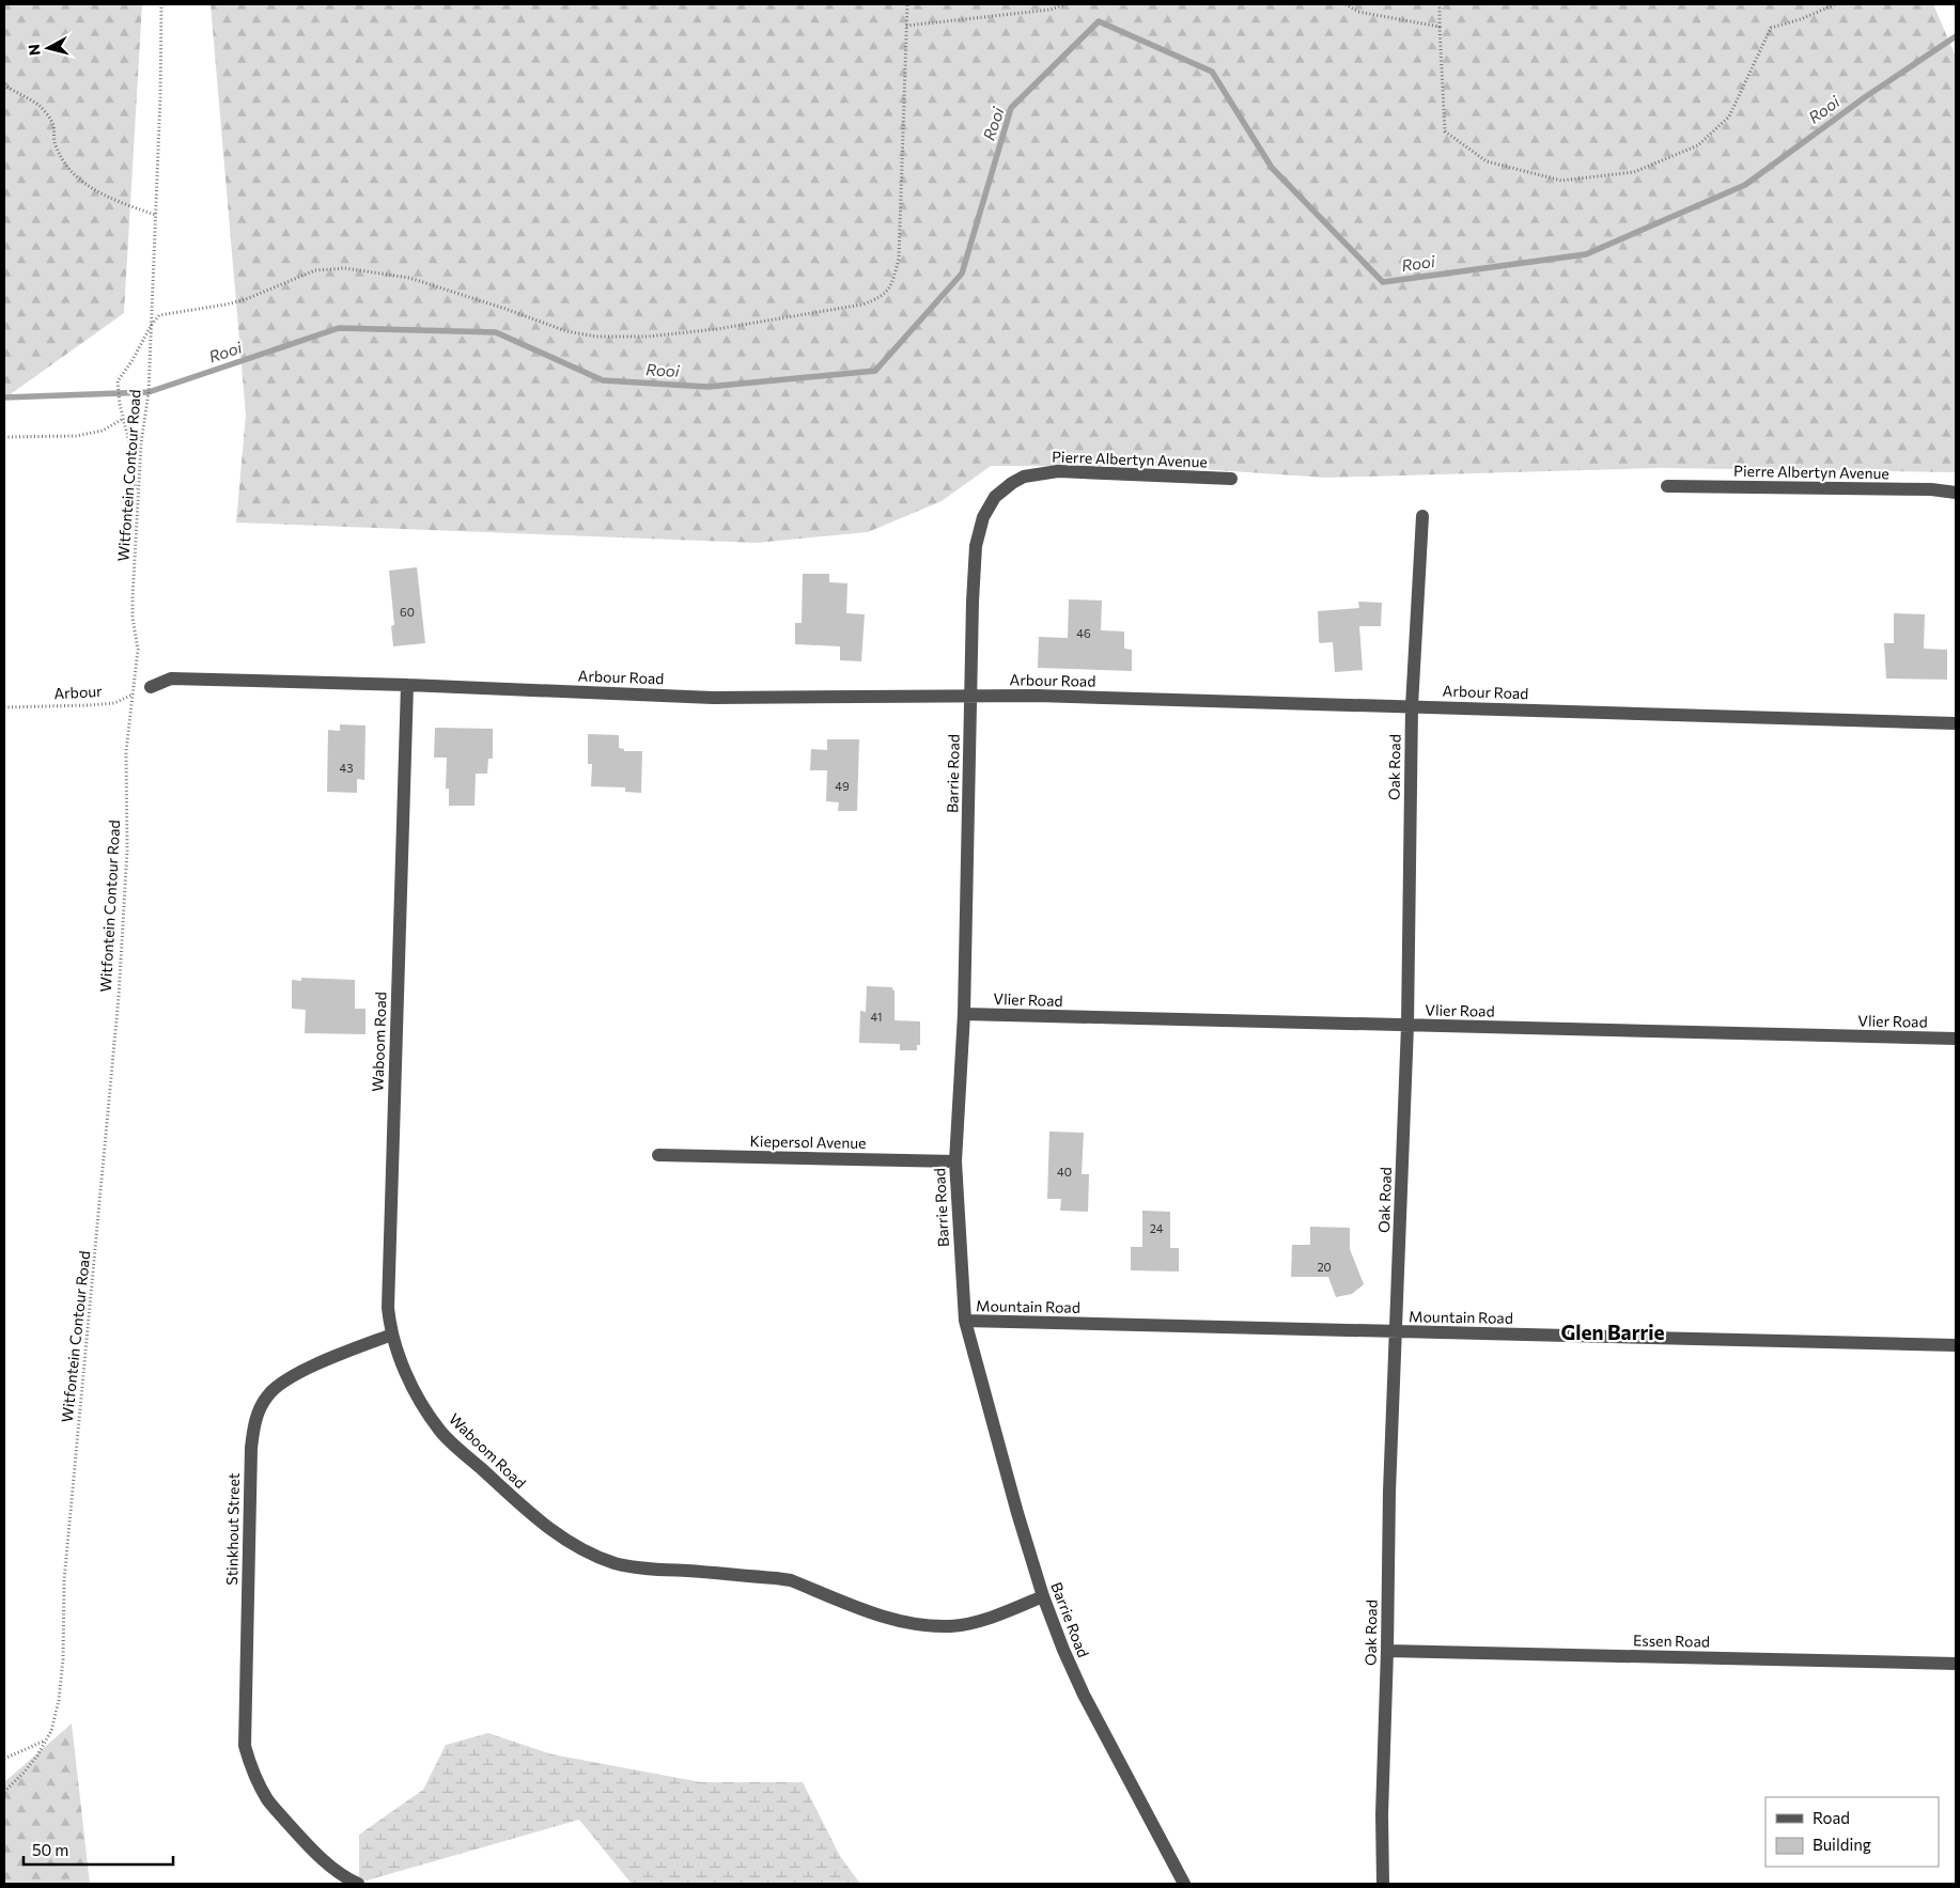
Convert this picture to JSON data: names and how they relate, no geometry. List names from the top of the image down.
{
  "streets": {
    "street": [
      "Pierre Albertyn Avenue",
      "Arbour Road",
      "Oak Road",
      "Barrie Road",
      "Vlier Road",
      "Waboom Road",
      "Kiepersol Avenue",
      "Mountain Road",
      "Stinkhout Street",
      "Essen Road"
    ],
    "path": ["Witfontein Contour Road", "Arbour"]
  },
  "crossings": [
    ["Pierre Albertyn Avenue", "Barrie Road"],
    ["Witfontein Contour Road", "Arbour"],
    ["Arbour Road", "Arbour"],
    ["Arbour Road", "Oak Road"],
    ["Arbour Road", "Barrie Road"],
    ["Arbour Road", "Waboom Road"],
    ["Oak Road", "Vlier Road"],
    ["Oak Road", "Mountain Road"],
    ["Oak Road", "Essen Road"],
    ["Barrie Road", "Vlier Road"],
    ["Barrie Road", "Waboom Road"],
    ["Barrie Road", "Kiepersol Avenue"],
    ["Barrie Road", "Mountain Road"],
    ["Waboom Road", "Stinkhout Street"]
  ],
  "districts": ["Glen Barrie"],
  "water": ["Rooi"],
  "house_numbers": [
    "60",
    "46",
    "43",
    "49",
    "41",
    "40",
    "24",
    "20"
  ],
  "legend": ["Road", "Building"],
  "scale_bar": "50 m",
  "north": "left"
}
